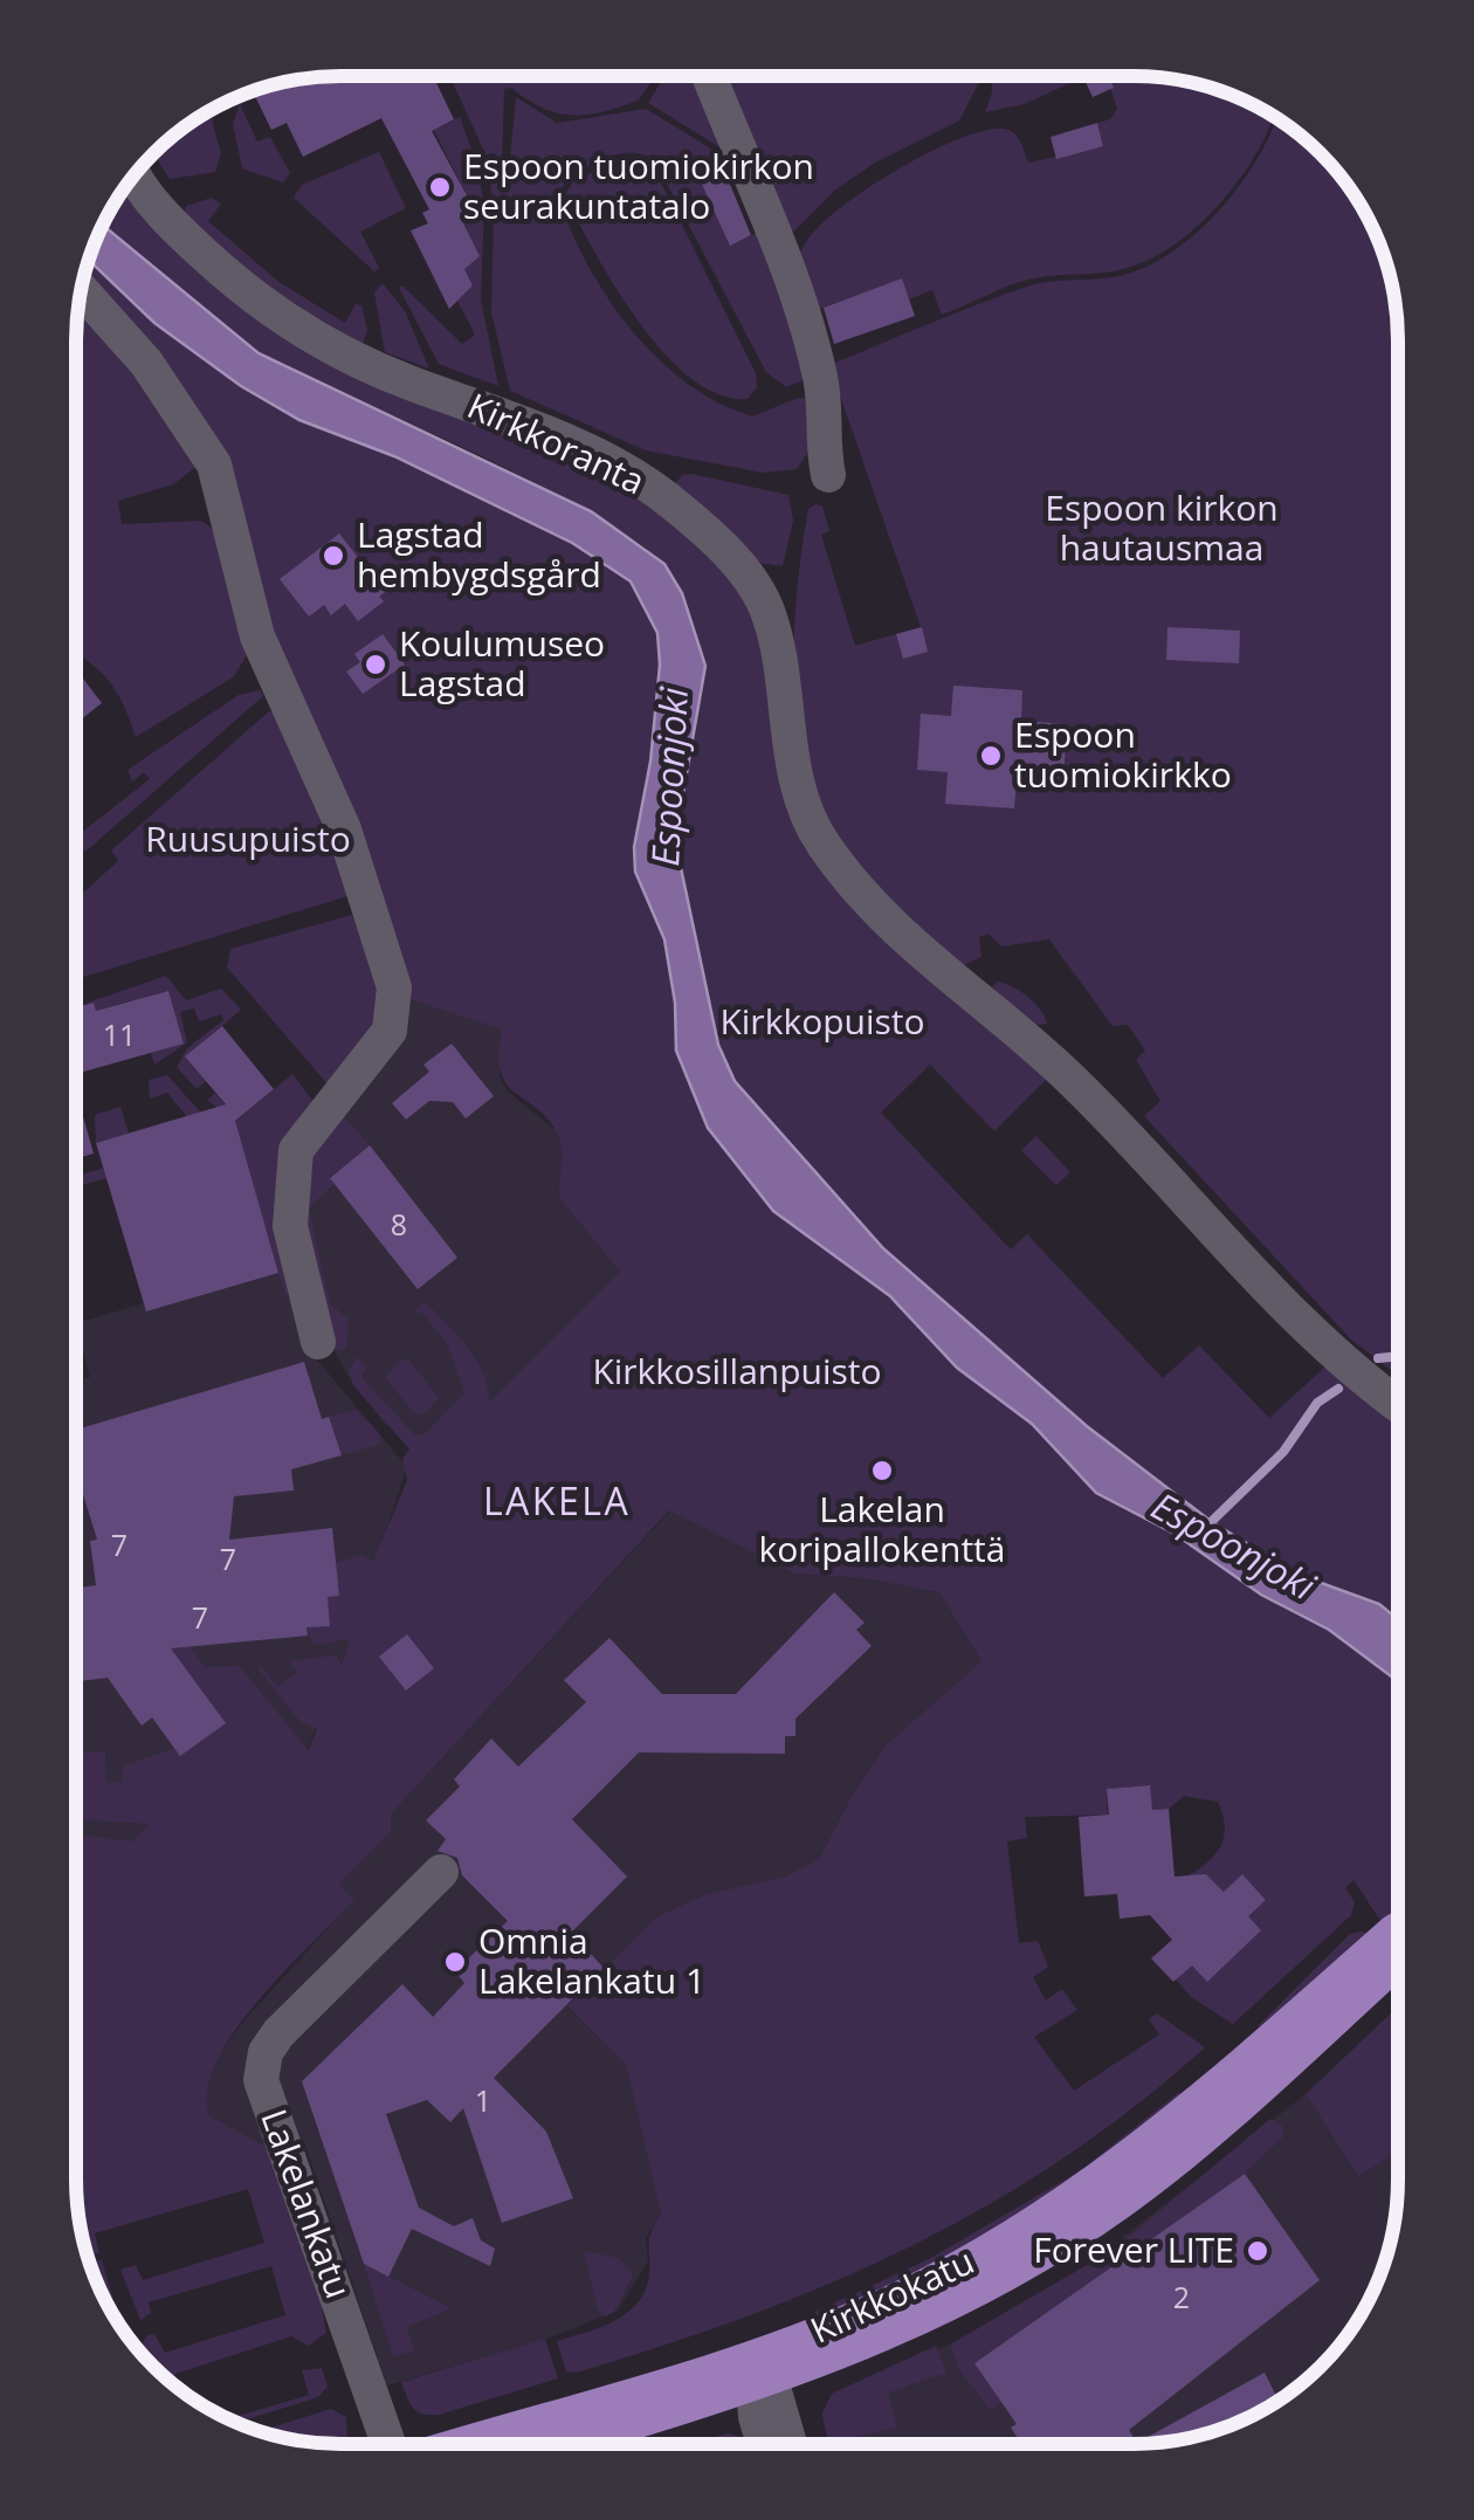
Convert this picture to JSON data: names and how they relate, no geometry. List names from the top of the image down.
{
  "streets": {
    "main road": ["Kirkkokatu"],
    "street": ["Kirkkoranta", "Lakelankatu"]
  },
  "districts": ["LAKELA"],
  "water": ["Espoonjoki"],
  "parks": [
    "Espoon kirkon hautausmaa",
    "Ruusupuisto",
    "Kirkkopuisto",
    "Kirkkosillanpuisto"
  ],
  "places": [
    "Espoon tuomiokirkon seurakuntatalo",
    "Lagstad hembygdsgård",
    "Koulumuseo Lagstad",
    "Espoon tuomiokirkko",
    "Lakelan koripallokenttä",
    "Omnia Lakelankatu 1",
    "Forever LITE"
  ],
  "house_numbers": [
    "11",
    "8",
    "7",
    "7",
    "7",
    "1",
    "2"
  ]
}
